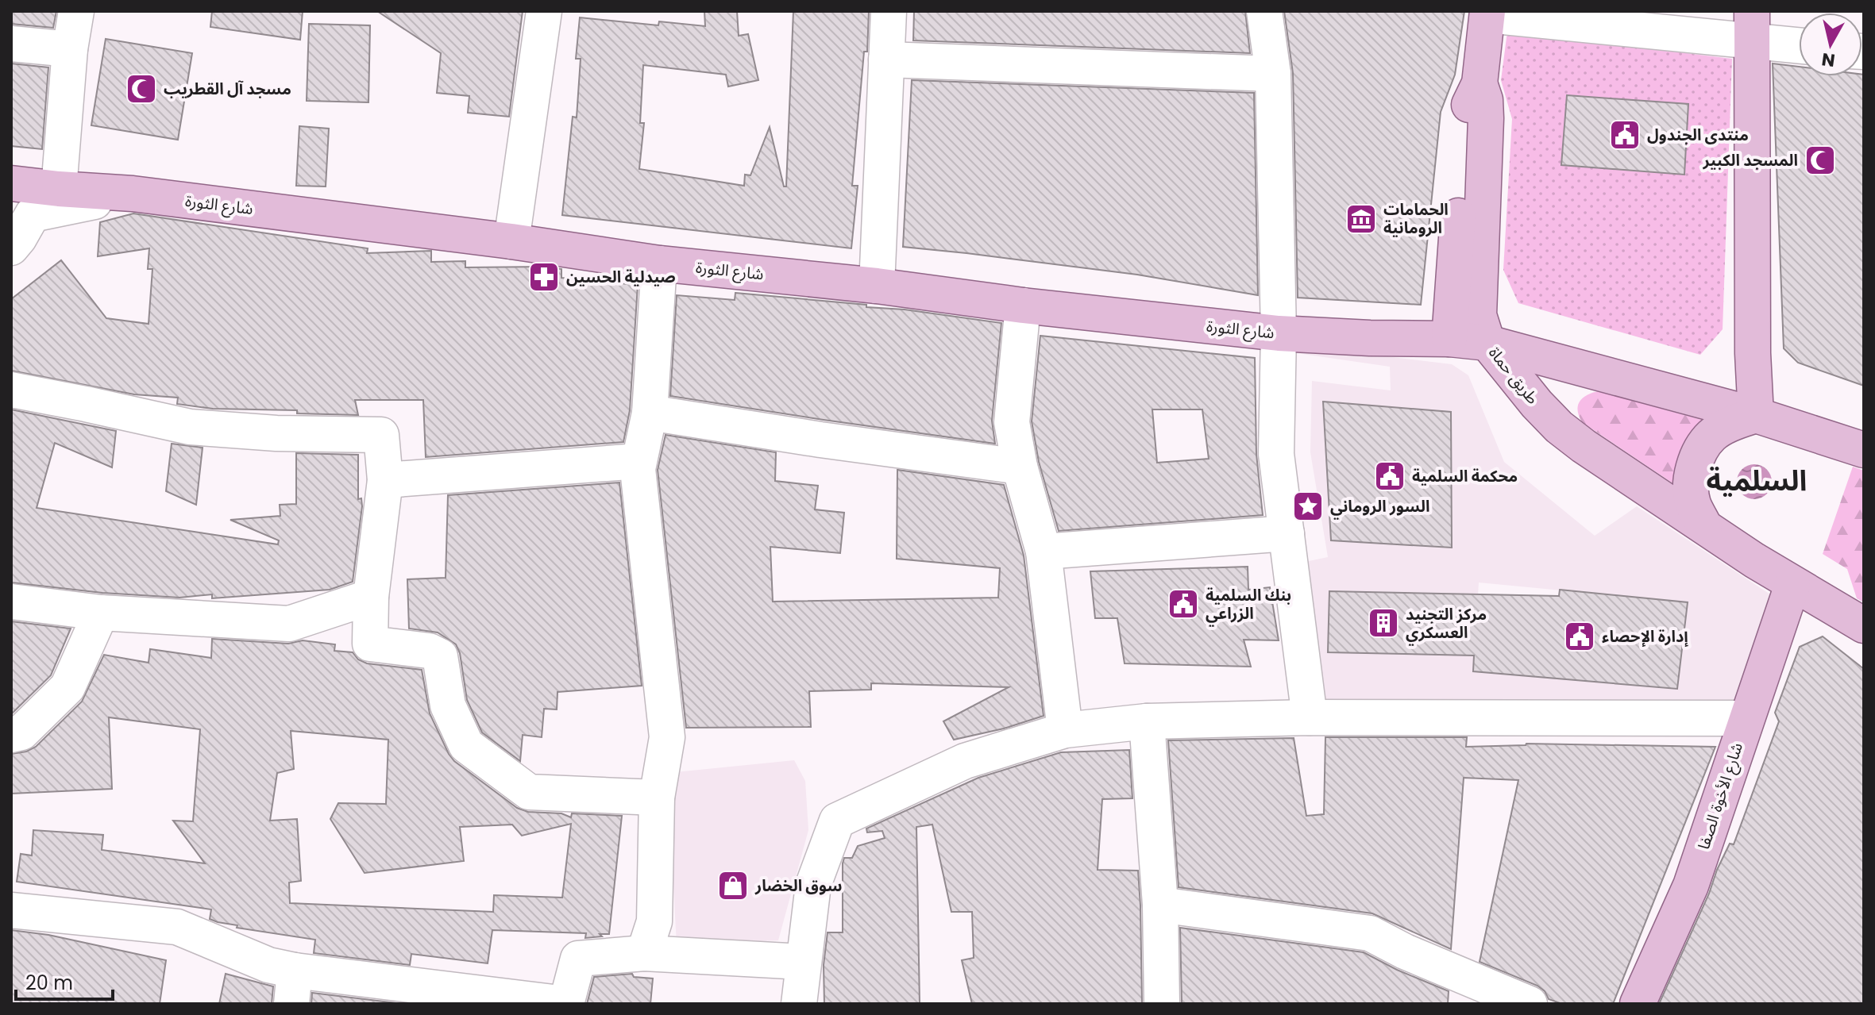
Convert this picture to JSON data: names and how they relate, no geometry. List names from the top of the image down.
{
  "streets": {
    "main road": ["شارع الثورة", "طريق حماة", "شارع الأخوة الصفا"]
  },
  "crossings": [
    ["شارع الثورة", "طريق حماة"],
    ["طريق حماة", "شارع الأخوة الصفا"]
  ],
  "districts": ["السلمية"],
  "places": {
    "mosque": ["مسجد آل القطريب", "المسجد الكبير"],
    "public building": [
      "منتدى الجندول",
      "محكمة السلمية",
      "بنك السلمية الزراعي",
      "إدارة الإحصاء"
    ],
    "museum": ["الحمامات الرومانية"],
    "pharmacy": ["صيدلية الحسين"],
    "place": ["السور الروماني"],
    "building": ["مركز التجنيد العسكري"],
    "shop": ["سوق الخضار"]
  },
  "scale_bar": "20 m",
  "north": "bottom"
}
